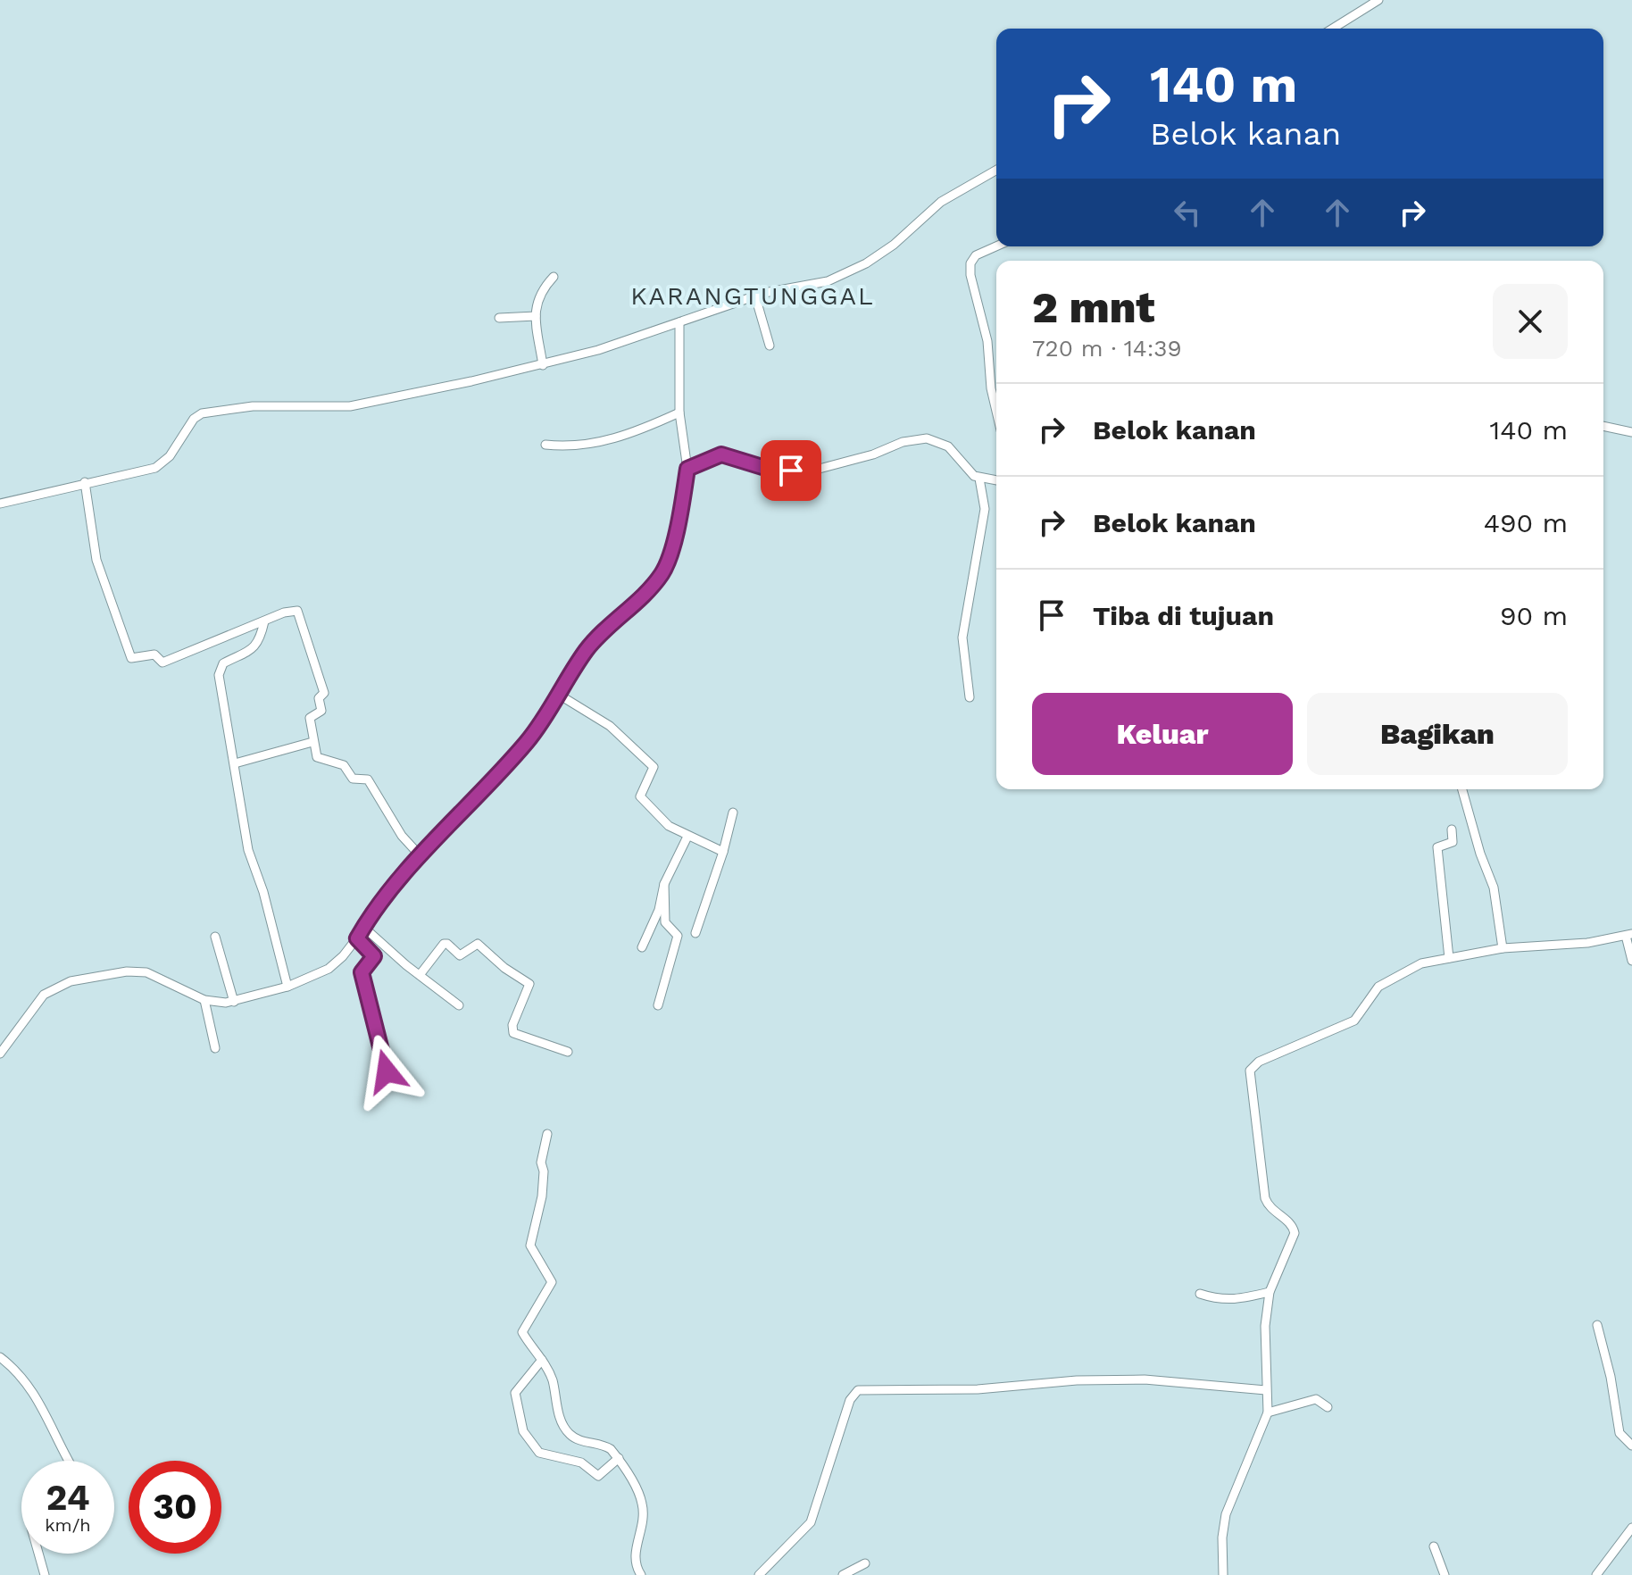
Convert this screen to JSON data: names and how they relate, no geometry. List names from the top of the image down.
{
  "districts": ["KARANGTUNGGAL"],
  "page": {
    "turn": ["140 m", "Belok kanan"],
    "heading": ["2 mnt", "720 m · 14:39"],
    "list": [
      {
        "name": "Belok kanan",
        "value": "140 m"
      },
      {
        "name": "Belok kanan",
        "value": "490 m"
      },
      {
        "name": "Tiba di tujuan",
        "value": "90 m"
      }
    ],
    "buttons": ["Keluar", "Bagikan"],
    "speed": "24 km/h",
    "limit": "30"
  }
}
